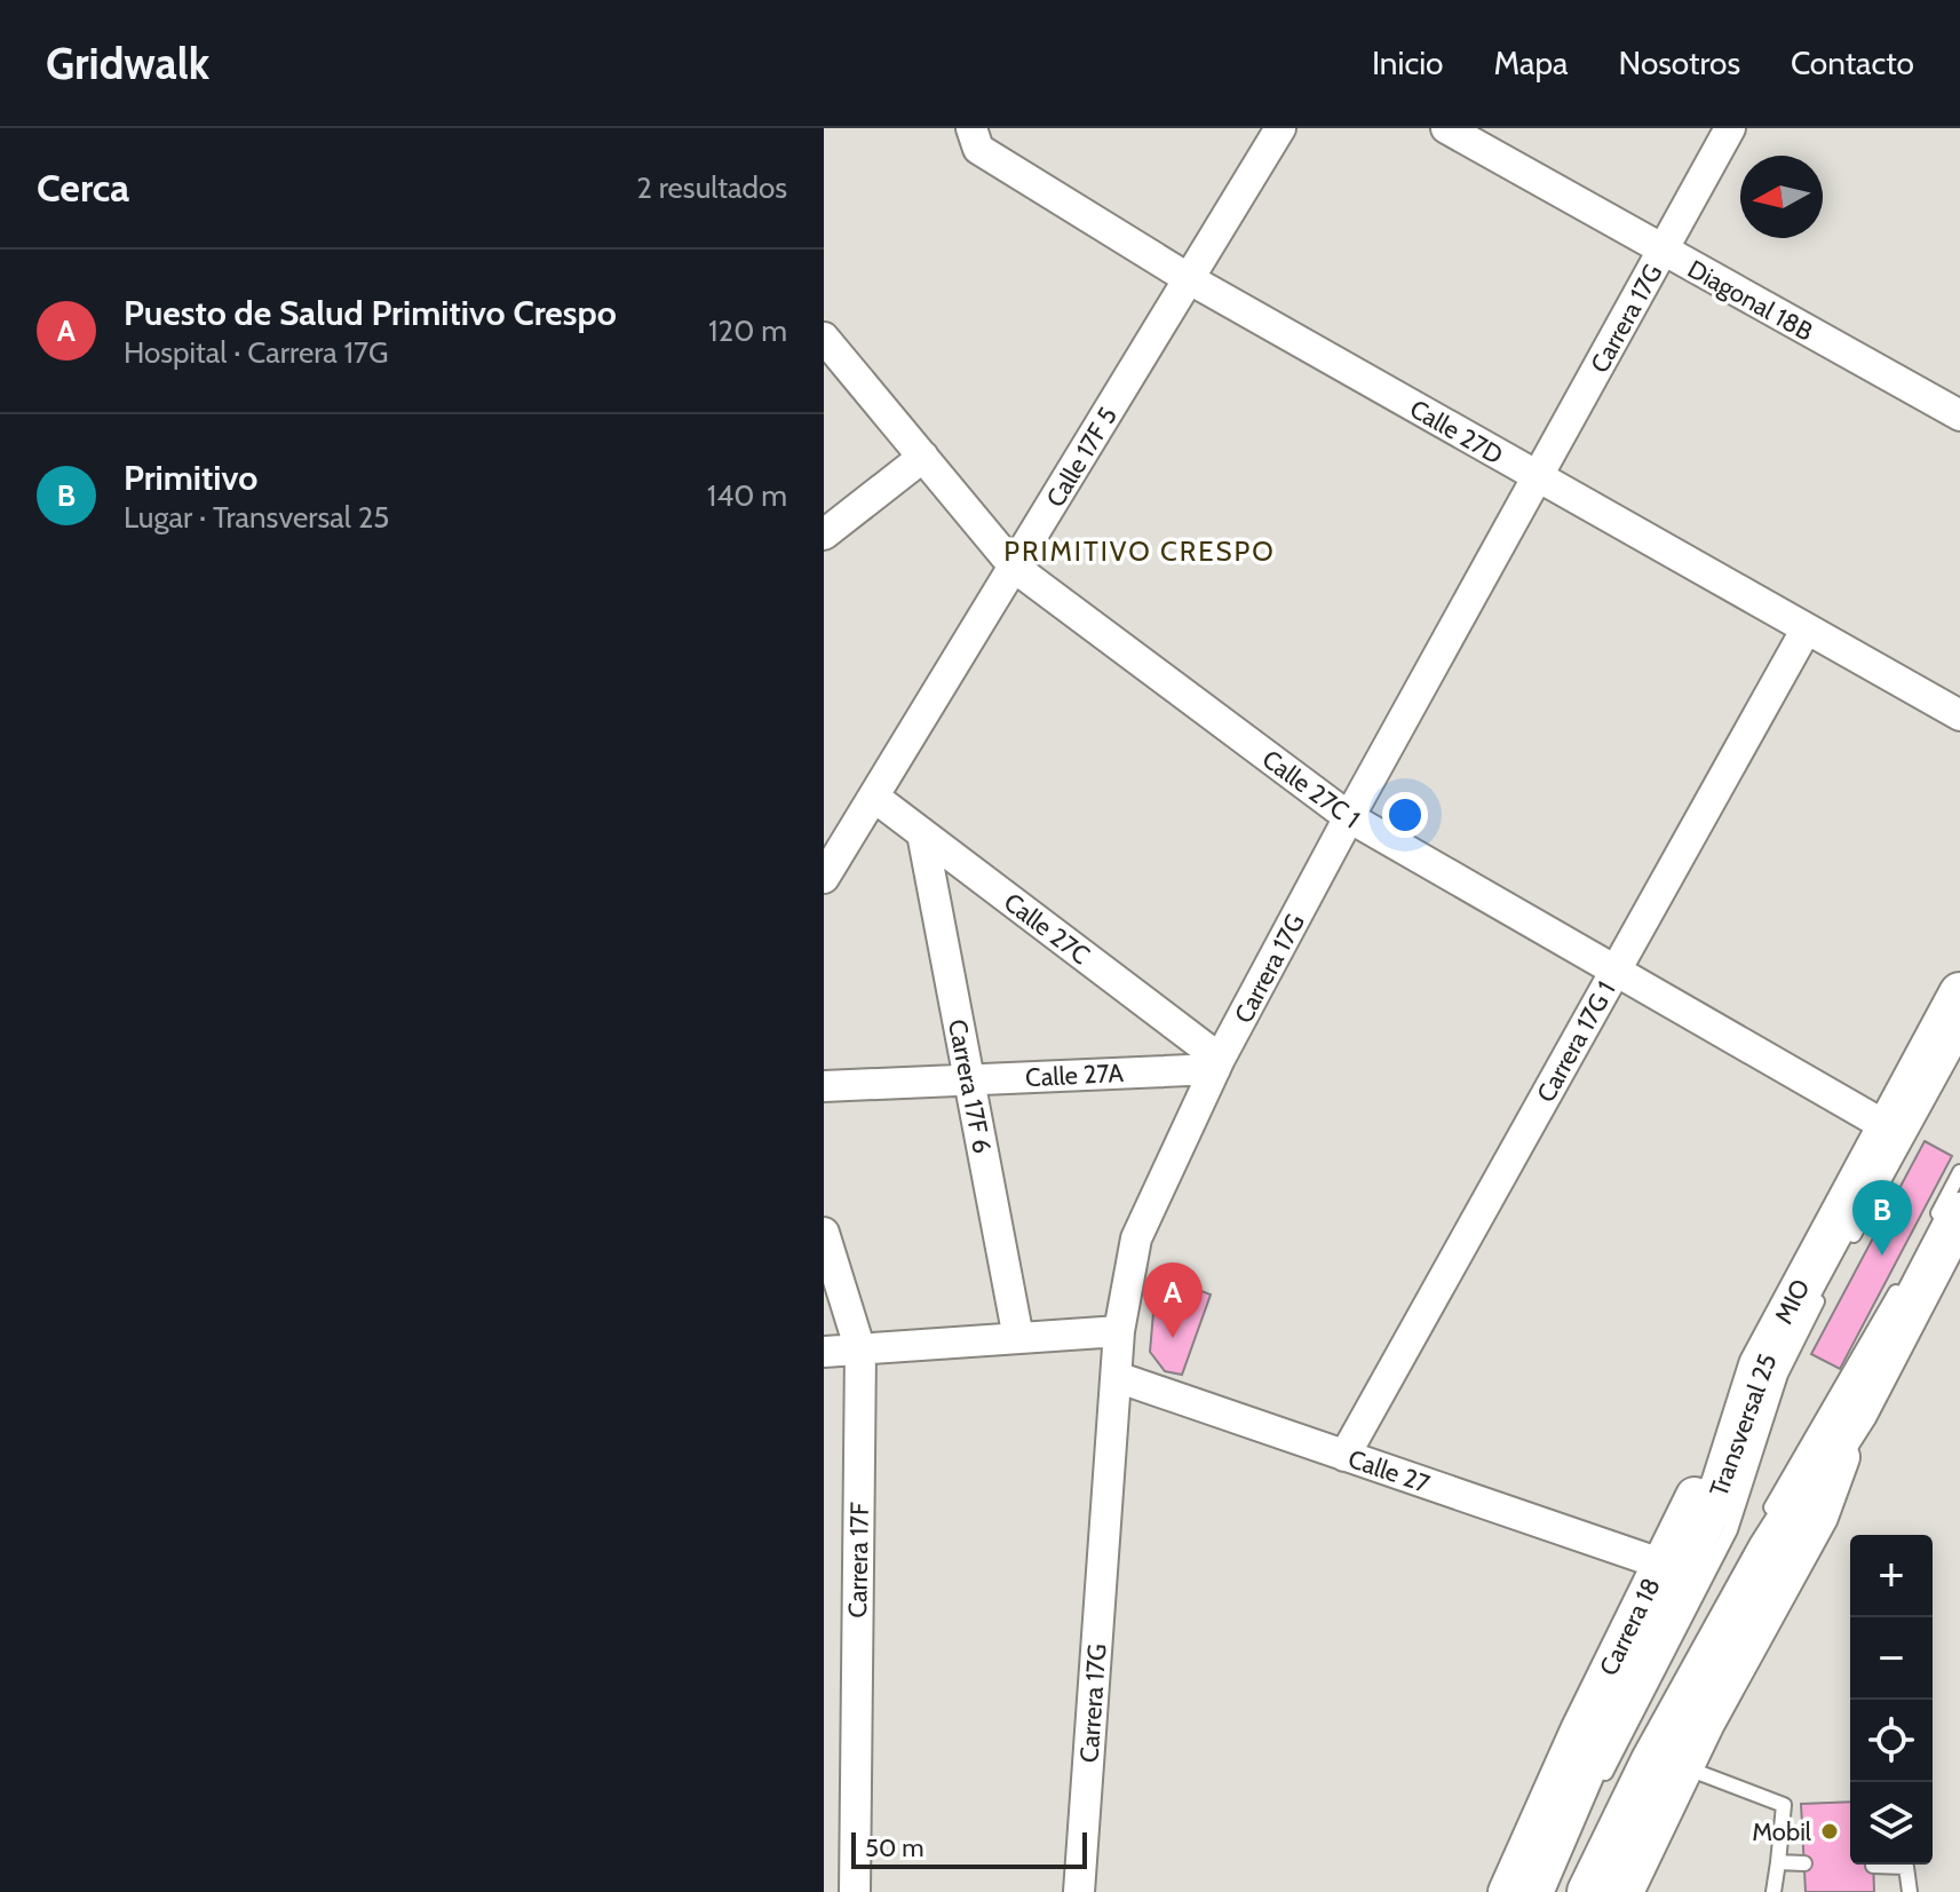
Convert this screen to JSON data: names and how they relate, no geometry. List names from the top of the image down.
{
  "streets": {
    "main road": ["Transversal 25", "Carrera 18"],
    "street": [
      "Diagonal 18B",
      "Carrera 17G",
      "Calle 27D",
      "Calle 17F 5",
      "Calle 27C 1",
      "Calle 27C",
      "Carrera 17G 1",
      "Calle 27A",
      "Carrera 17F 6",
      "Calle 27",
      "Carrera 17F"
    ],
    "lane": ["MIO"]
  },
  "crossings": [
    ["Diagonal 18B", "Carrera 17G"],
    ["Carrera 17G", "Calle 27D"],
    ["Carrera 17G", "Calle 27C 1"],
    ["Carrera 17G", "Calle 27C"],
    ["Carrera 17G", "Calle 27A"],
    ["Carrera 17G", "Calle 27"],
    ["Calle 27D", "Calle 17F 5"],
    ["Calle 27D", "Carrera 17G 1"],
    ["Calle 17F 5", "Calle 27C 1"],
    ["Calle 17F 5", "Calle 27C"],
    ["Calle 27C 1", "Carrera 17G 1"],
    ["Calle 27C 1", "Transversal 25"],
    ["Calle 27C", "Calle 27A"],
    ["Calle 27C", "Carrera 17F 6"],
    ["Carrera 17G 1", "Calle 27"],
    ["Calle 27A", "Carrera 17F 6"],
    ["Transversal 25", "Carrera 18"],
    ["Calle 27", "Carrera 18"]
  ],
  "districts": ["PRIMITIVO CRESPO"],
  "places": ["Mobil"],
  "scale_bar": "50 m",
  "north": "left",
  "page": {
    "header": "Gridwalk",
    "nav": [
      "Inicio",
      "Mapa",
      "Nosotros",
      "Contacto"
    ],
    "heading": ["Cerca", "2 resultados"],
    "list": [
      {
        "mark": "A",
        "name": "Puesto de Salud Primitivo Crespo",
        "note": "Hospital · Carrera 17G",
        "value": "120 m"
      },
      {
        "mark": "B",
        "name": "Primitivo",
        "note": "Lugar · Transversal 25",
        "value": "140 m"
      }
    ],
    "pins": ["B", "A"],
    "map_buttons": ["+", "−"],
    "scale": "50 m"
  }
}
